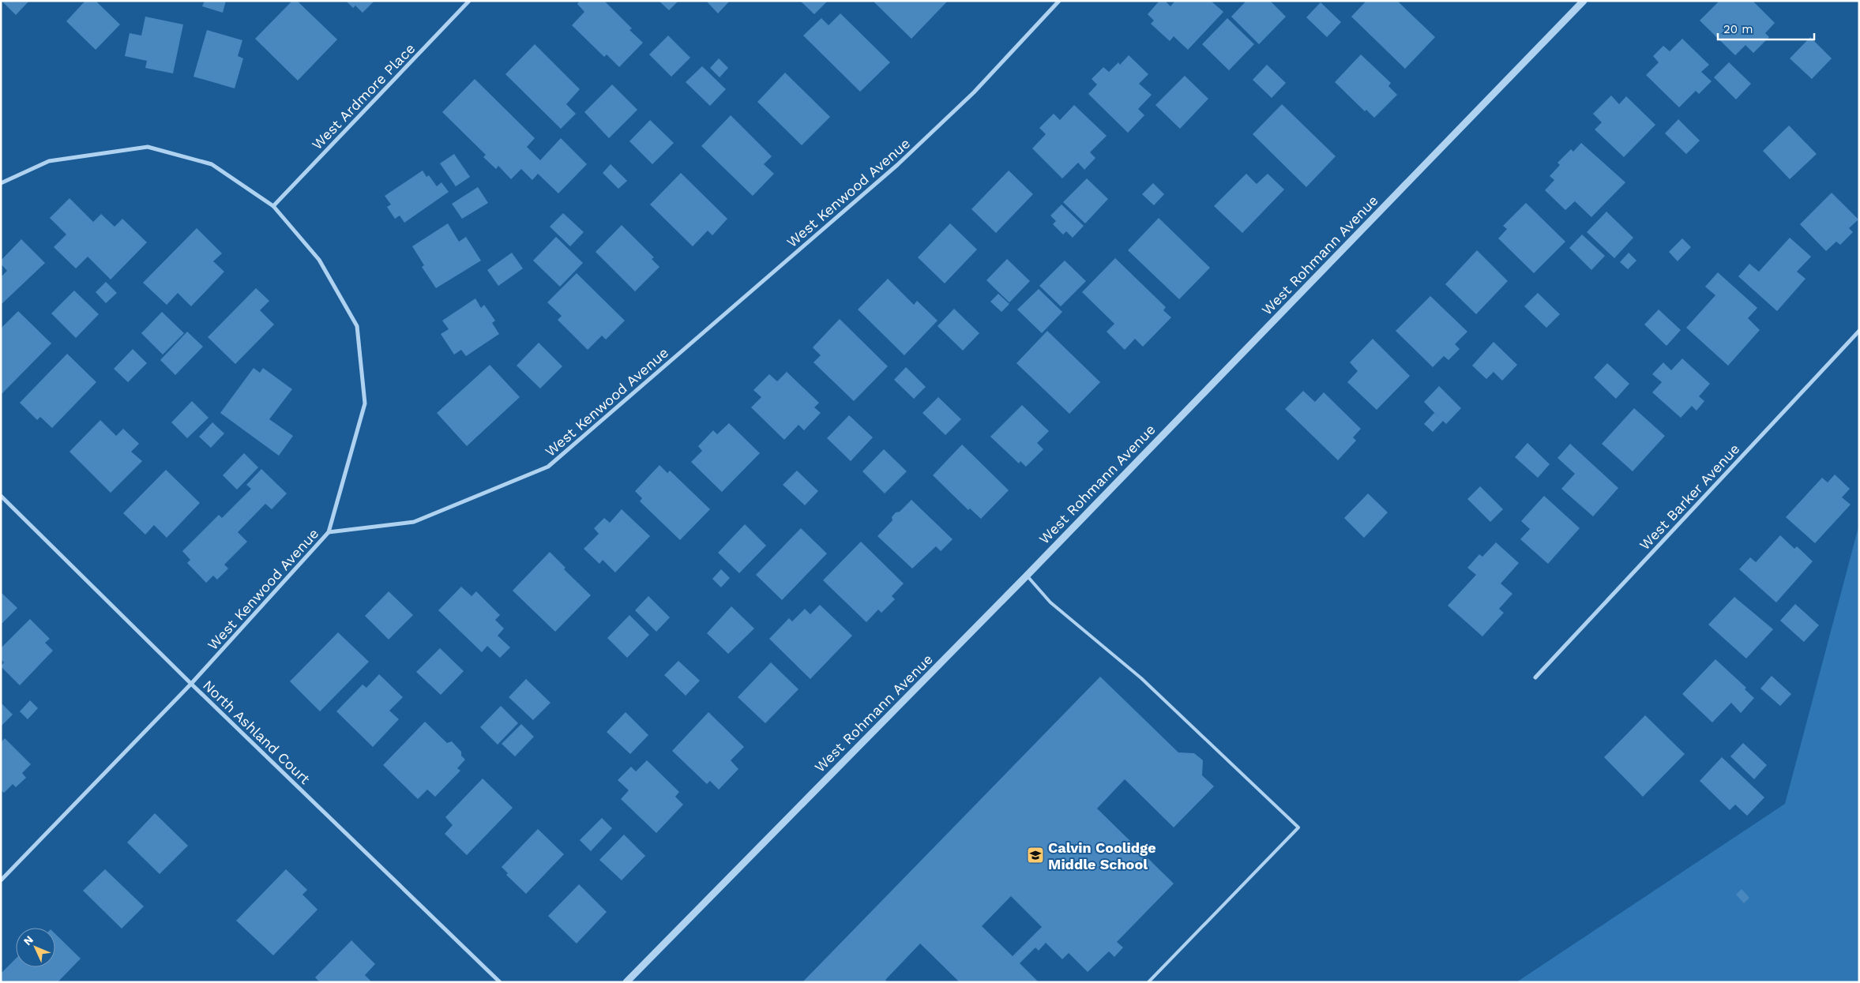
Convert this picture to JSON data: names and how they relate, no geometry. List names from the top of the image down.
{
  "streets": {
    "street": [
      "West Ardmore Place",
      "West Kenwood Avenue",
      "West Rohmann Avenue",
      "West Barker Avenue",
      "North Ashland Court"
    ]
  },
  "crossings": [
    ["West Kenwood Avenue", "North Ashland Court"]
  ],
  "places": {
    "school or university": ["Calvin Coolidge Middle School"]
  },
  "scale_bar": "20 m",
  "north": "top left"
}
